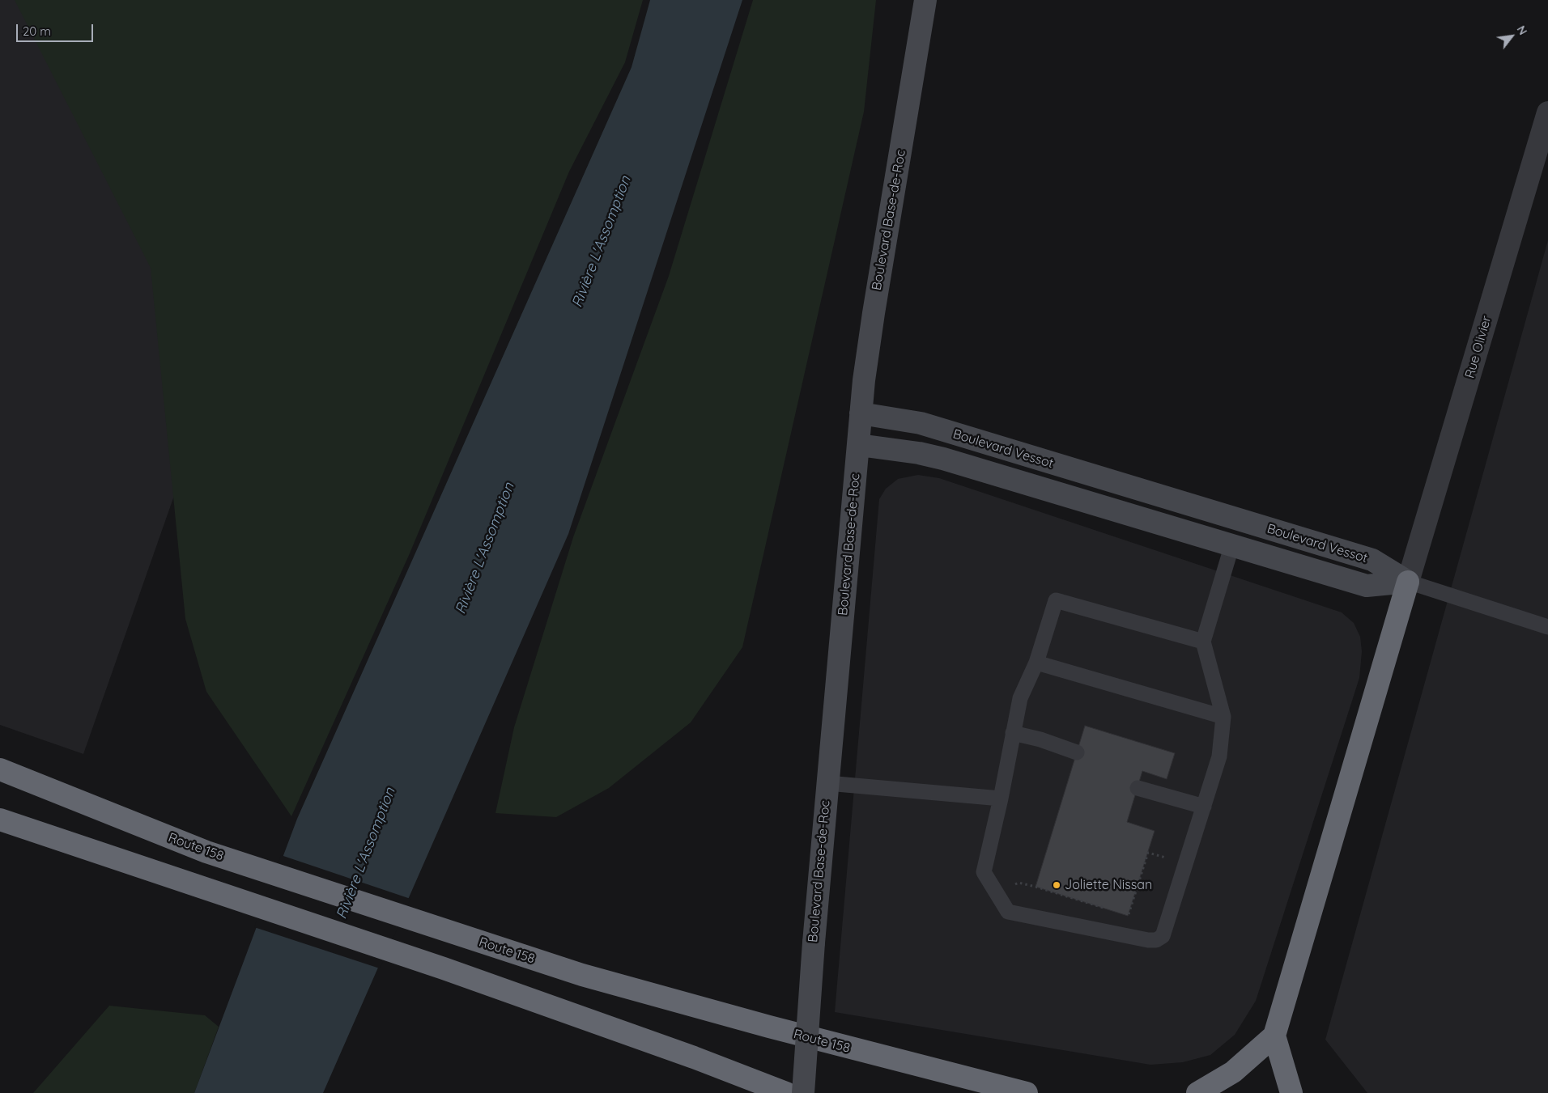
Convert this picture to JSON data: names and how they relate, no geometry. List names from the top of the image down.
{
  "streets": {
    "highway": ["Route 158"],
    "street": ["Boulevard Base-de-Roc", "Rue Olivier", "Boulevard Vessot"]
  },
  "crossings": [
    ["Boulevard Base-de-Roc", "Boulevard Vessot"],
    ["Rue Olivier", "Boulevard Vessot"]
  ],
  "water": ["Rivière L'Assomption"],
  "places": ["Joliette Nissan"],
  "scale_bar": "20 m",
  "north": "top right"
}
